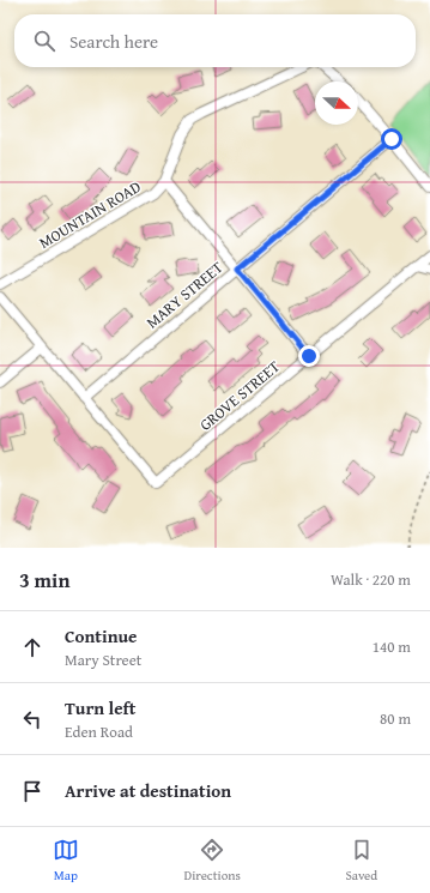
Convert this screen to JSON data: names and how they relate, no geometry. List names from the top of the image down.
{
  "streets": {
    "street": ["MOUNTAIN ROAD", "MARY STREET", "GROVE STREET"]
  },
  "crossings": [
    ["MARY STREET", "GROVE STREET"]
  ],
  "north": "right",
  "page": {
    "search": "Search here",
    "heading": ["3 min", "Walk · 220 m"],
    "list": [
      ["Continue", "Mary Street", "140 m"],
      ["Turn left", "Eden Road", "80 m"],
      "Arrive at destination"
    ],
    "nav": ["Map", "Directions", "Saved"]
  }
}
